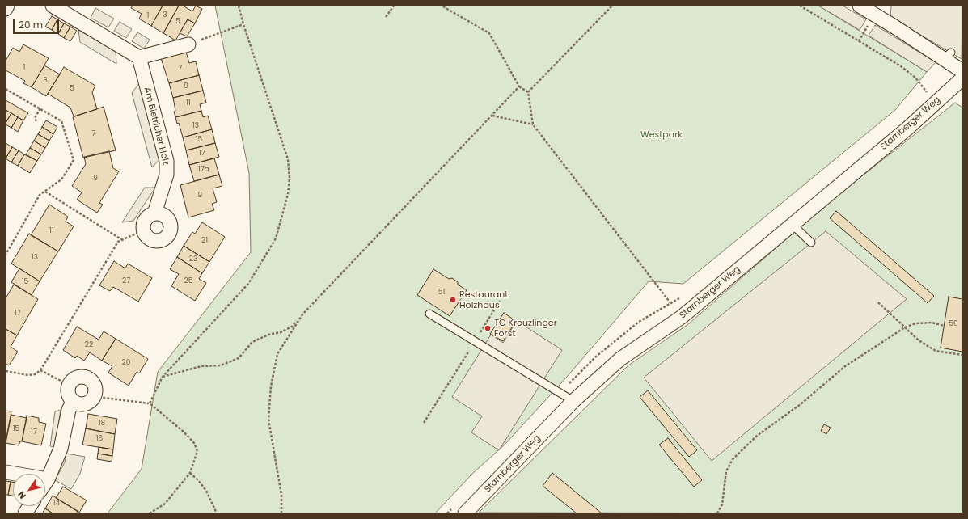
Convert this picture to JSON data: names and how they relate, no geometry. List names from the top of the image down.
{
  "streets": {
    "street": ["Starnberger Weg", "Am Bietricher Holz"]
  },
  "parks": ["Westpark"],
  "places": ["Restaurant Holzhaus", "TC Kreuzlinger Forst"],
  "house_numbers": [
    "3",
    "1",
    "5",
    "1",
    "7",
    "3",
    "9",
    "5",
    "11",
    "13",
    "7",
    "15",
    "17",
    "17a",
    "9",
    "19",
    "11",
    "21",
    "13",
    "23",
    "27",
    "25",
    "15",
    "51",
    "17",
    "56",
    "22",
    "20",
    "18",
    "15",
    "17",
    "16",
    "14"
  ],
  "scale_bar": "20 m",
  "north": "bottom left"
}
